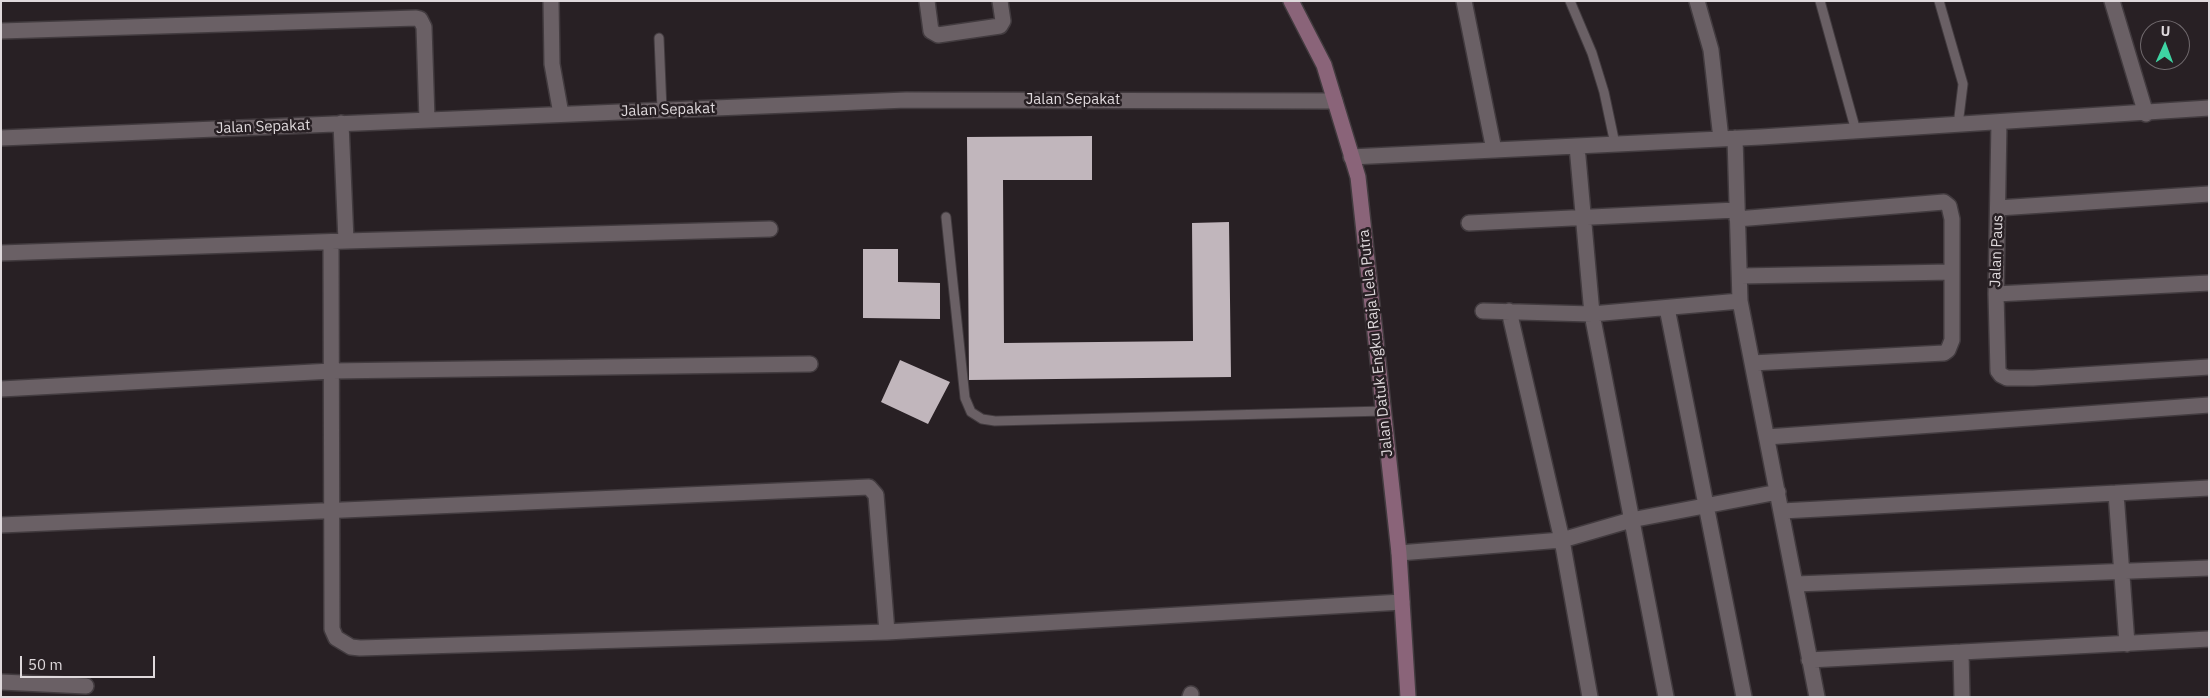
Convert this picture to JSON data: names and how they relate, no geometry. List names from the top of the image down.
{
  "streets": {
    "street": ["Jalan Sepakat", "Jalan Paus", "Jalan Datuk Engku Raja Lela Putra"]
  },
  "crossings": [
    ["Jalan Sepakat", "Jalan Datuk Engku Raja Lela Putra"]
  ],
  "scale_bar": "50 m",
  "north": "top"
}
